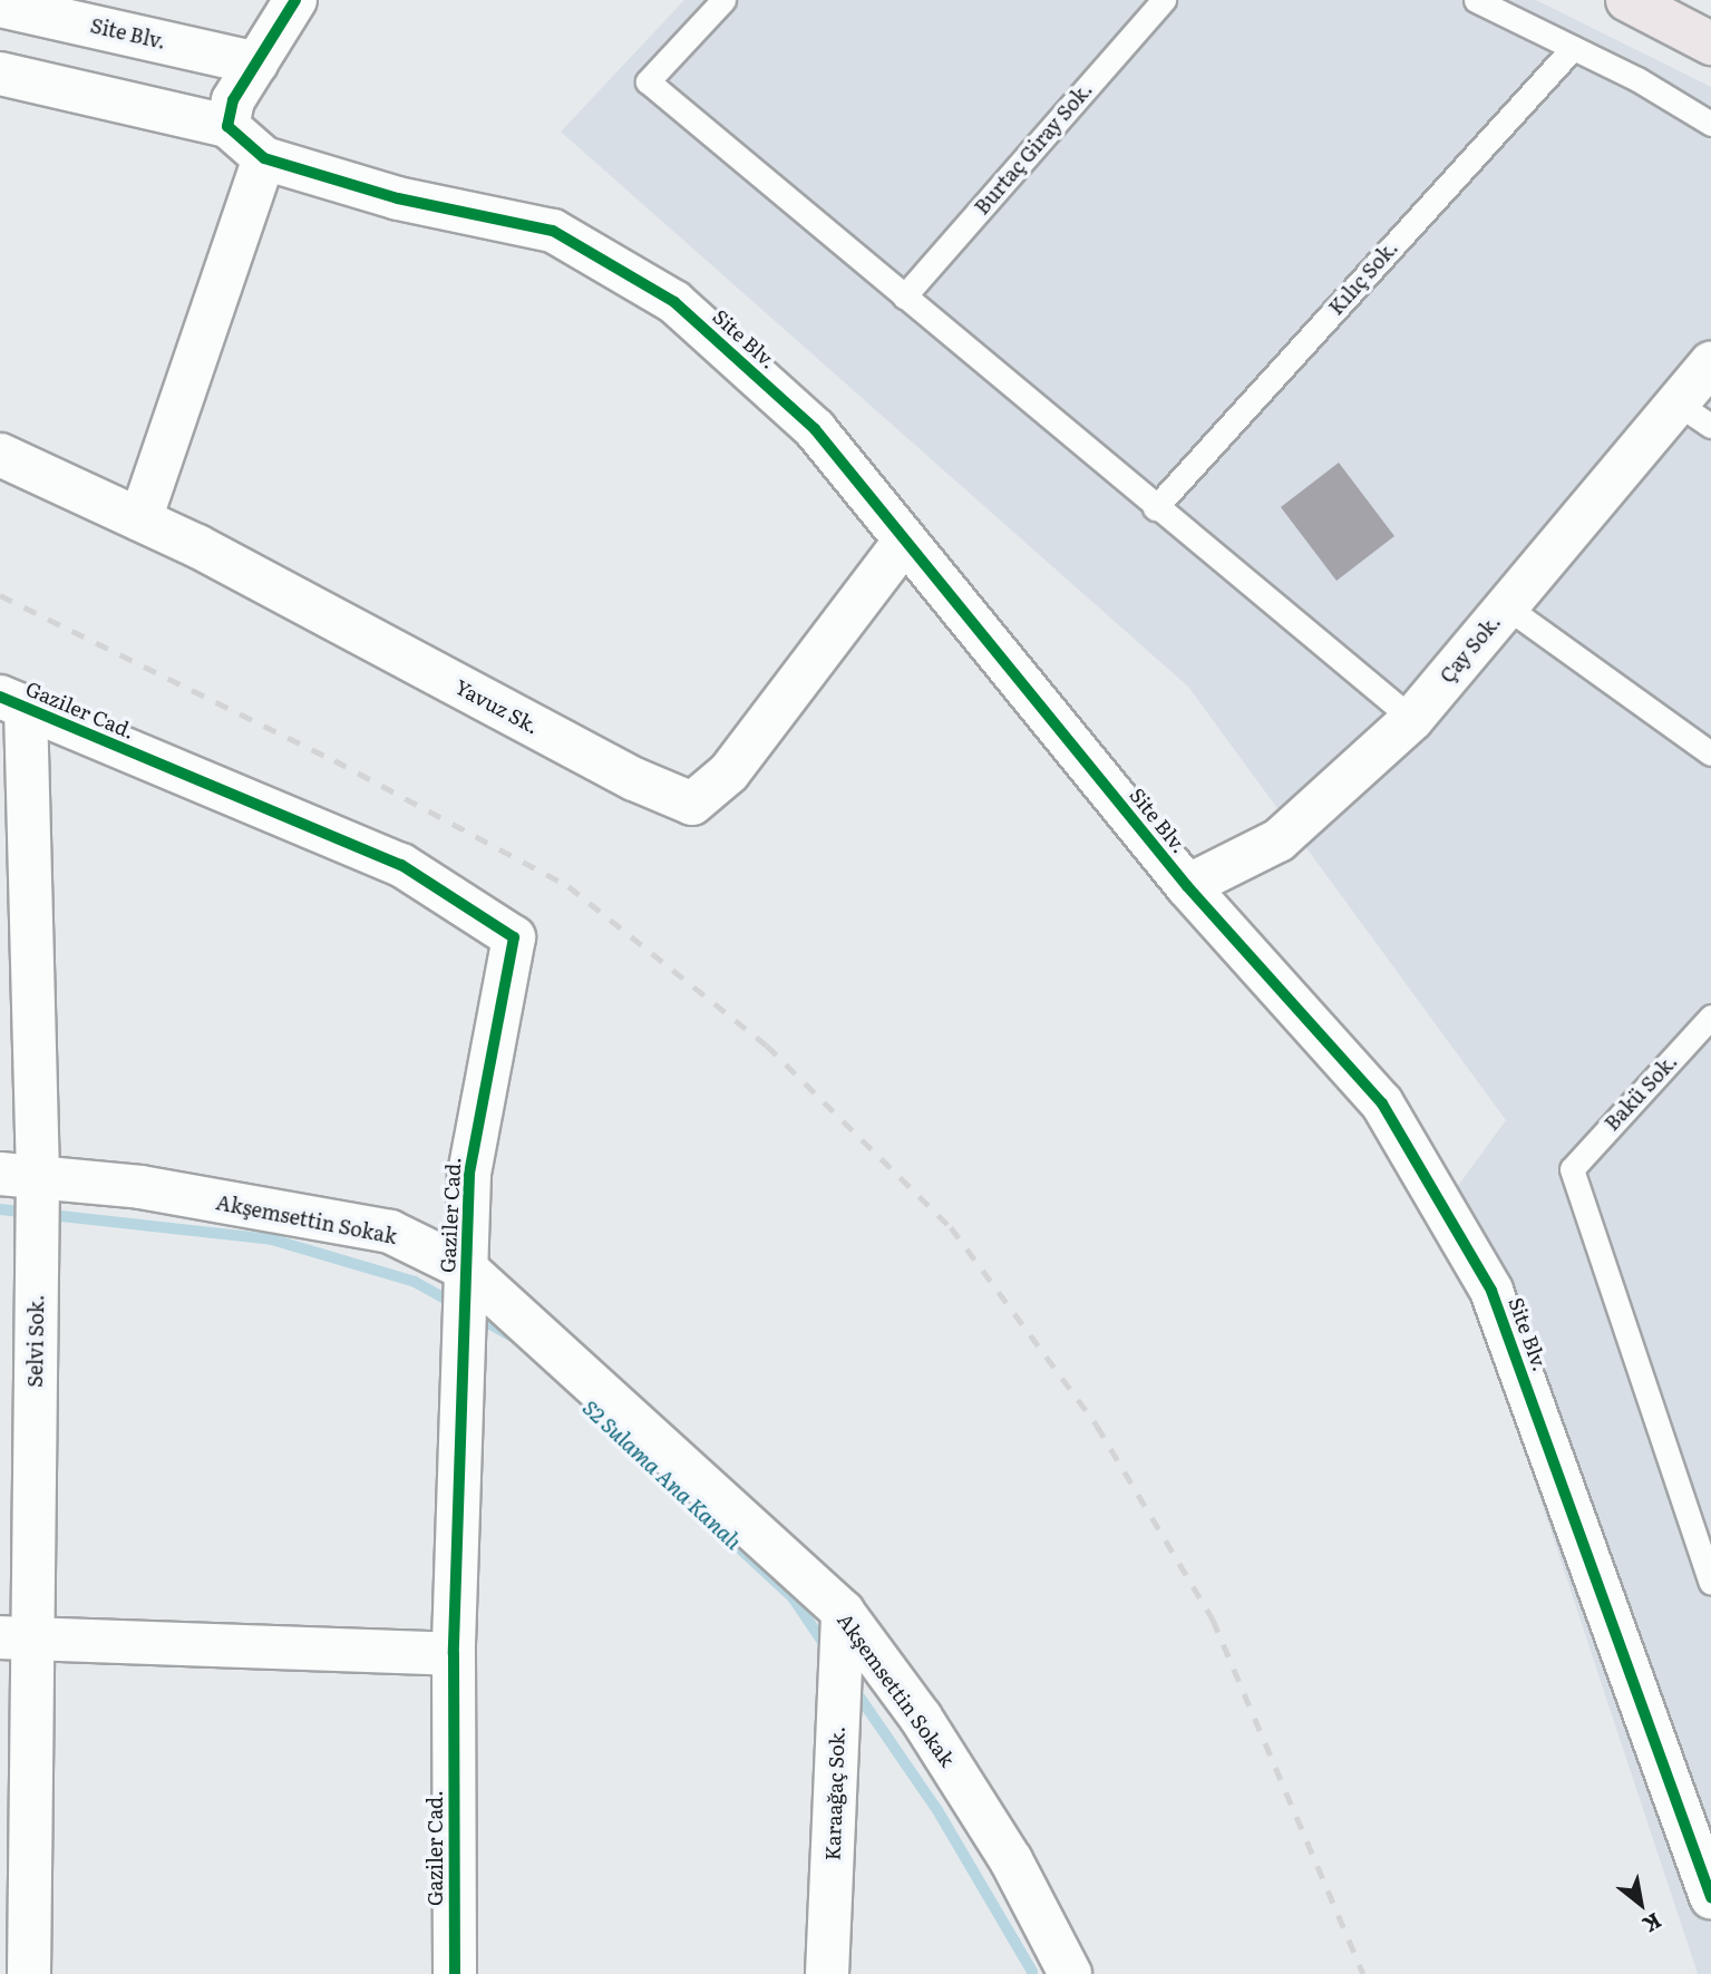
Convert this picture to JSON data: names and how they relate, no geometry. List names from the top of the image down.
{
  "streets": {
    "street": [
      "Site Blv.",
      "Çay Sok.",
      "Yavuz Sk.",
      "Gaziler Cad.",
      "Akşemsettin Sokak",
      "Selvi Sok.",
      "Karaağaç Sok."
    ],
    "lane": ["Burtaç Giray Sok.", "Kılıç Sok.", "Bakü Sok."]
  },
  "crossings": [
    ["Site Blv.", "Çay Sok."],
    ["Site Blv.", "Yavuz Sk."],
    ["Gaziler Cad.", "Akşemsettin Sokak"],
    ["Gaziler Cad.", "Selvi Sok."],
    ["Akşemsettin Sokak", "Selvi Sok."],
    ["Akşemsettin Sokak", "Karaağaç Sok."]
  ],
  "water": ["S2 Sulama Ana Kanalı"],
  "north": "bottom right"
}
